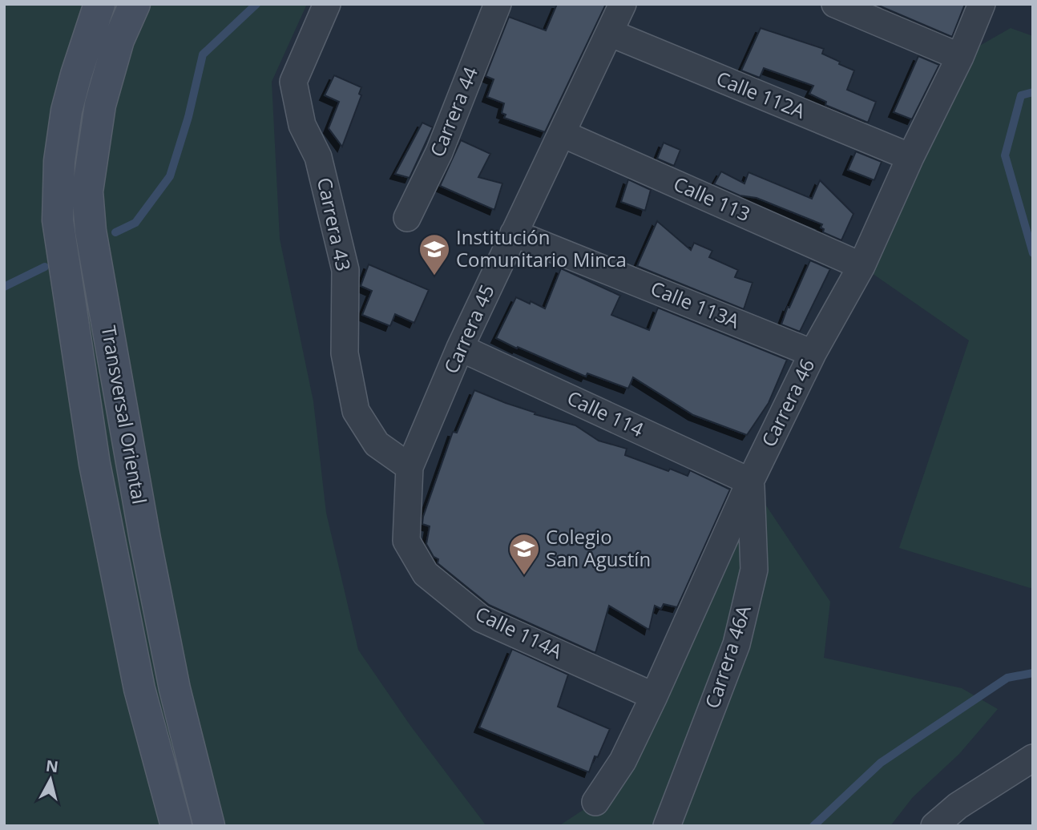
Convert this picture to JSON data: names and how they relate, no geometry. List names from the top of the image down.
{
  "streets": {
    "main road": ["Transversal Oriental"],
    "street": [
      "Calle 112A",
      "Carrera 44",
      "Calle 113",
      "Carrera 43",
      "Calle 113A",
      "Carrera 45",
      "Carrera 46",
      "Calle 114",
      "Calle 114A",
      "Carrera 46A"
    ]
  },
  "crossings": [
    ["Calle 112A", "Carrera 45"],
    ["Calle 112A", "Carrera 46"],
    ["Calle 113", "Carrera 45"],
    ["Calle 113", "Carrera 46"],
    ["Carrera 43", "Carrera 45"],
    ["Calle 113A", "Carrera 45"],
    ["Calle 113A", "Carrera 46"],
    ["Carrera 45", "Calle 114"],
    ["Carrera 45", "Calle 114A"],
    ["Carrera 46", "Calle 114"],
    ["Carrera 46", "Calle 114A"],
    ["Carrera 46", "Carrera 46A"],
    ["Calle 114", "Carrera 46A"]
  ],
  "places": {
    "school or university": ["Institución Comunitario Minca", "Colegio San Agustín"]
  },
  "north": "top"
}
